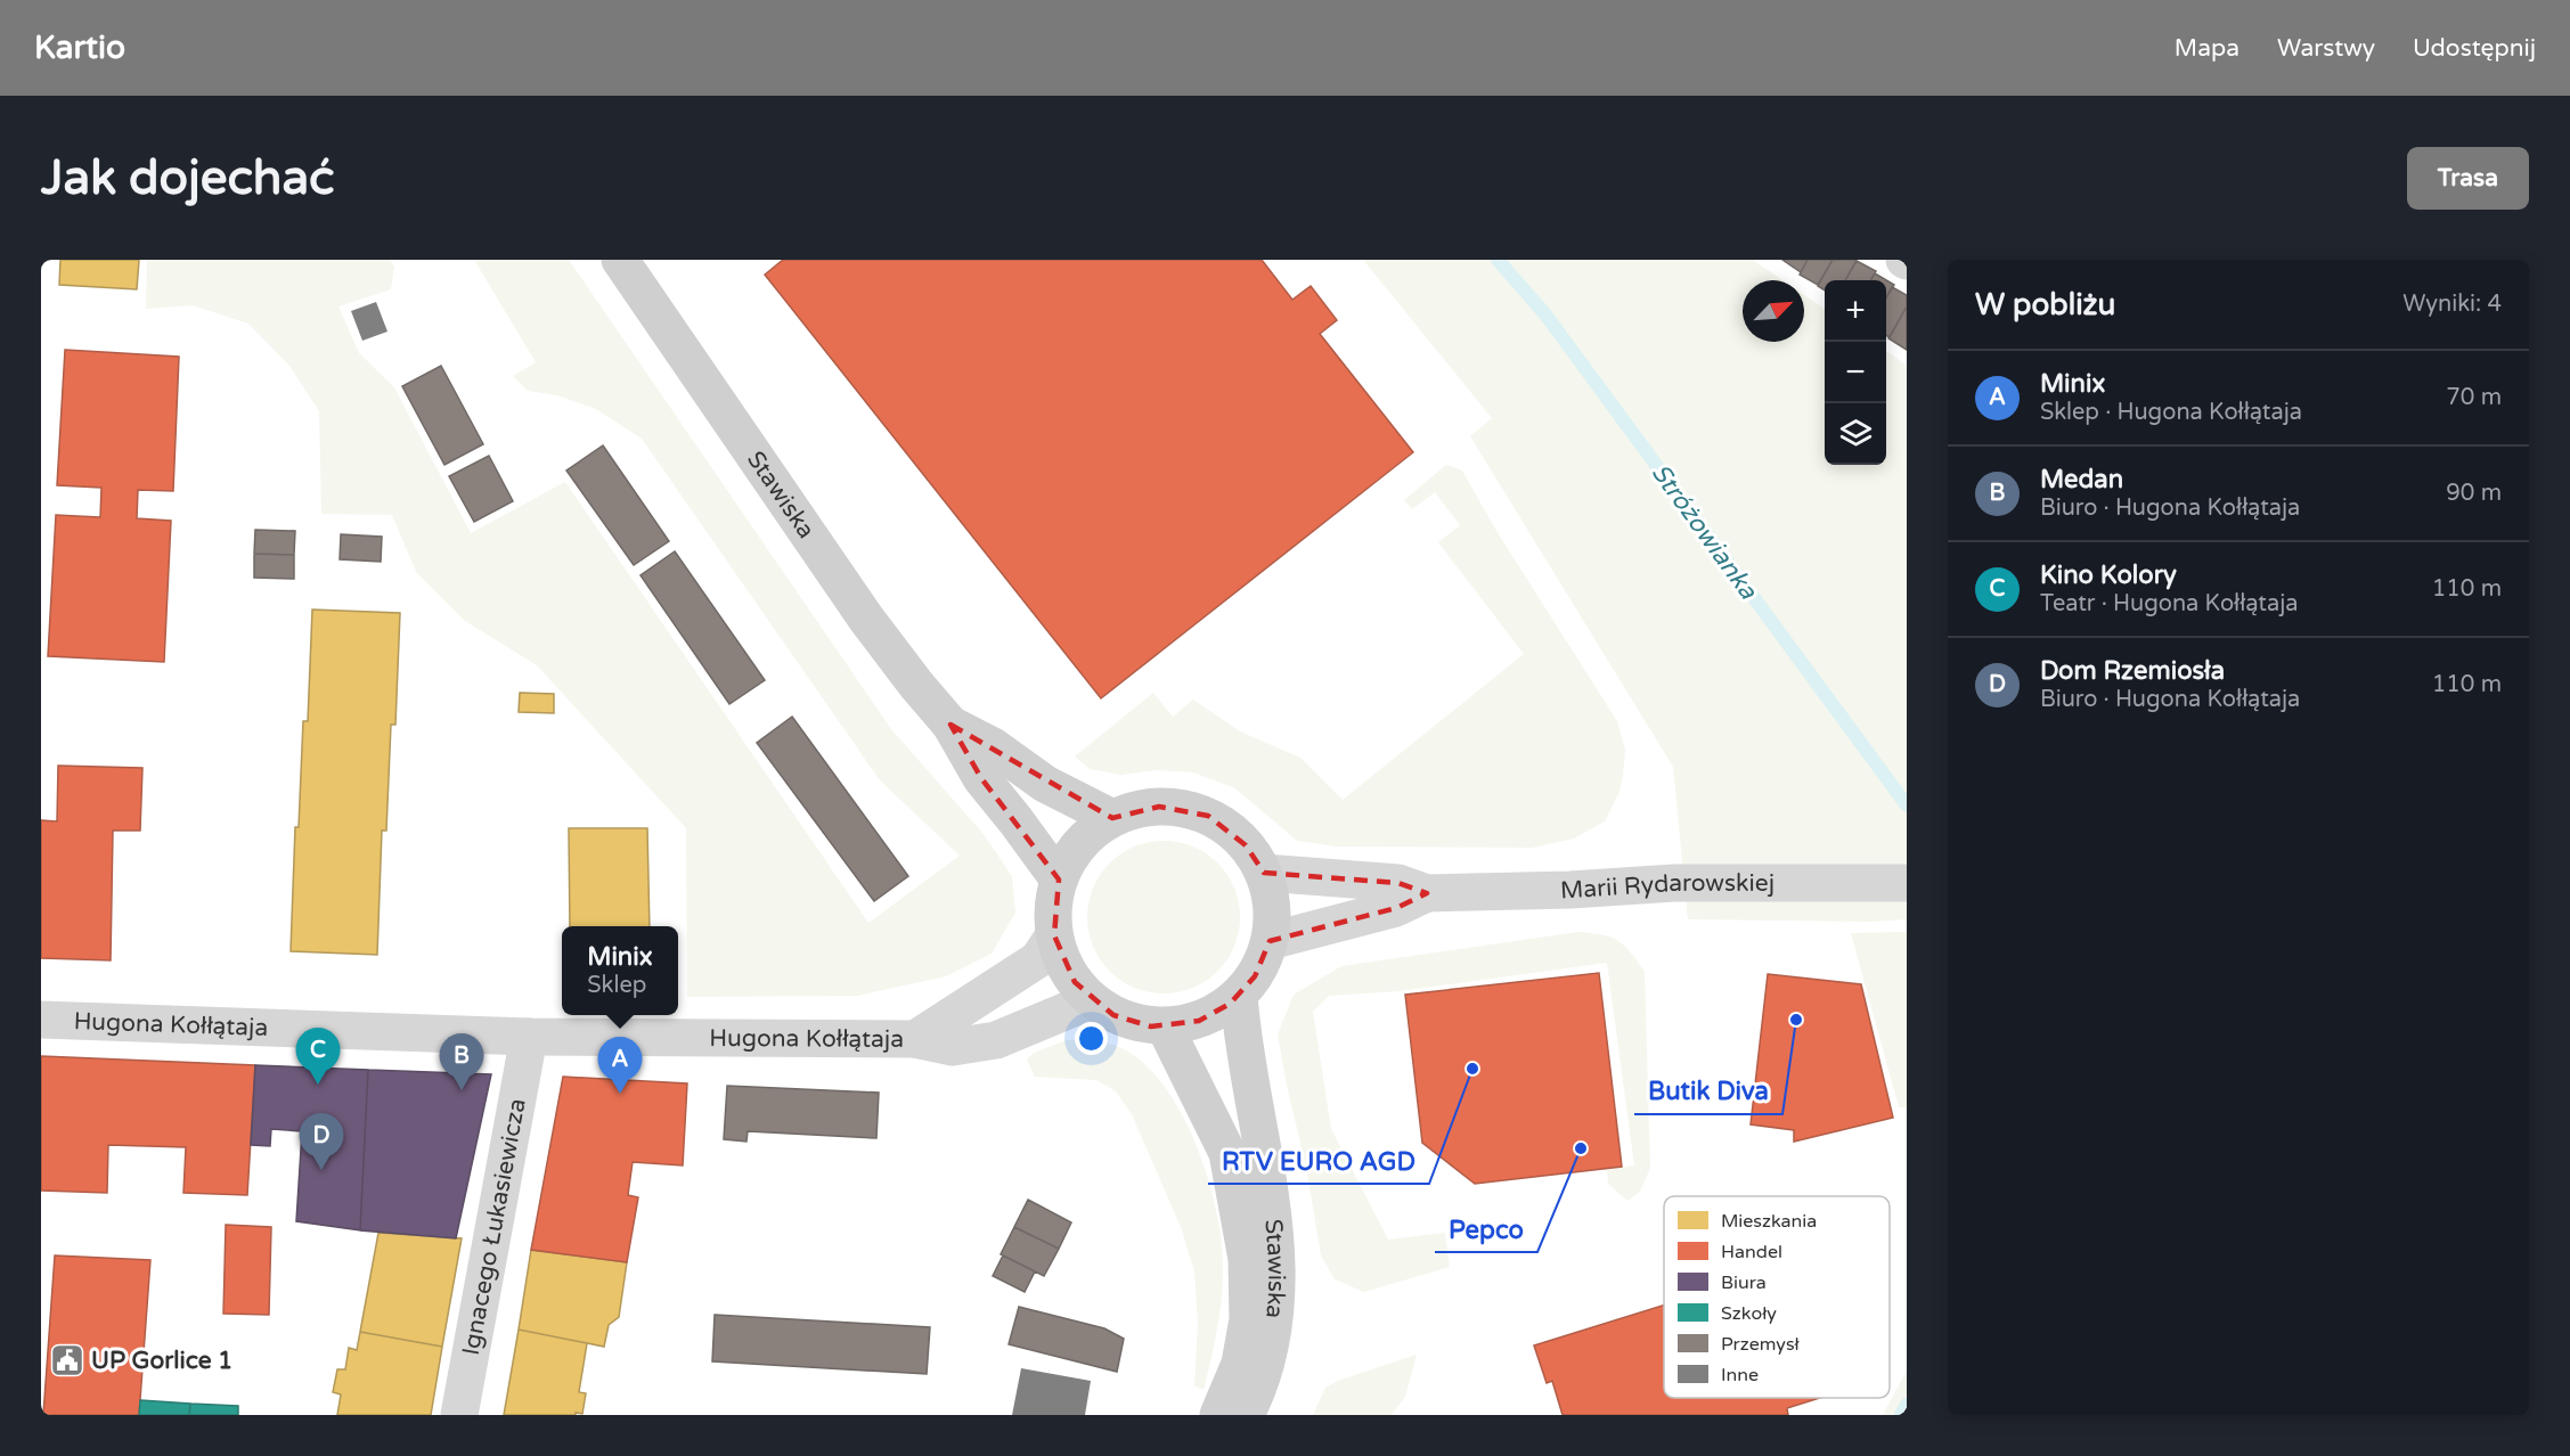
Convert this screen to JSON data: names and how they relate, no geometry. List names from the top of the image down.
{
  "streets": {
    "main road": ["Stawiska"],
    "street": ["Marii Rydarowskiej", "Hugona Kołłątaja", "Ignacego Łukasiewicza"]
  },
  "crossings": [
    ["Stawiska", "Marii Rydarowskiej"],
    ["Stawiska", "Hugona Kołłątaja"],
    ["Marii Rydarowskiej", "Hugona Kołłątaja"],
    ["Hugona Kołłątaja", "Ignacego Łukasiewicza"]
  ],
  "water": ["Stróżowianka"],
  "places": {
    "other": ["Butik Diva", "RTV EURO AGD", "Pepco"],
    "public building": ["UP Gorlice 1"]
  },
  "legend": [
    "Mieszkania",
    "Handel",
    "Biura",
    "Szkoły",
    "Przemysł",
    "Inne"
  ],
  "north": "top right",
  "page": {
    "header": "Kartio",
    "nav": ["Mapa", "Warstwy", "Udostępnij"],
    "buttons": "Trasa",
    "title": "Jak dojechać",
    "heading": ["W pobliżu", "Wyniki: 4"],
    "map_buttons": ["+", "−"],
    "list": [
      {
        "mark": "A",
        "name": "Minix",
        "note": "Sklep · Hugona Kołłątaja",
        "value": "70 m"
      },
      {
        "mark": "B",
        "name": "Medan",
        "note": "Biuro · Hugona Kołłątaja",
        "value": "90 m"
      },
      {
        "mark": "C",
        "name": "Kino Kolory",
        "note": "Teatr · Hugona Kołłątaja",
        "value": "110 m"
      },
      {
        "mark": "D",
        "name": "Dom Rzemiosła",
        "note": "Biuro · Hugona Kołłątaja",
        "value": "110 m"
      }
    ],
    "popup": ["Minix", "Sklep"],
    "pins": [
      "C",
      "B",
      "A",
      "D"
    ]
  }
}
